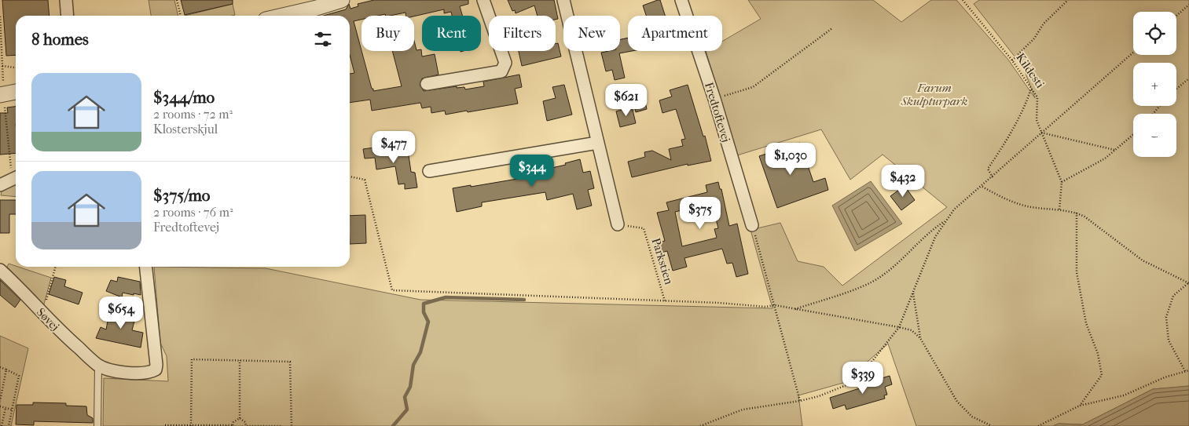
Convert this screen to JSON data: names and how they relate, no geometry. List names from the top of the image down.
{
  "streets": {
    "street": ["Fredtoftevej", "Søvej"],
    "path": ["Kildesti", "Parkstien"]
  },
  "parks": ["Farum Skulpturpark"],
  "page": {
    "map_buttons": ["+", "−"],
    "chip": [
      "Buy",
      "Rent",
      "Filters",
      "New",
      "Apartment"
    ],
    "heading": "8 homes",
    "list": [
      {
        "name": "$344/mo",
        "note": "2 rooms · 72 m² · Klosterskjul"
      },
      {
        "name": "$375/mo",
        "note": "2 rooms · 76 m² · Fredtoftevej"
      }
    ],
    "price": [
      "$621",
      "$477",
      "$1,030",
      "$344",
      "$432",
      "$375",
      "$654",
      "$339"
    ]
  }
}
